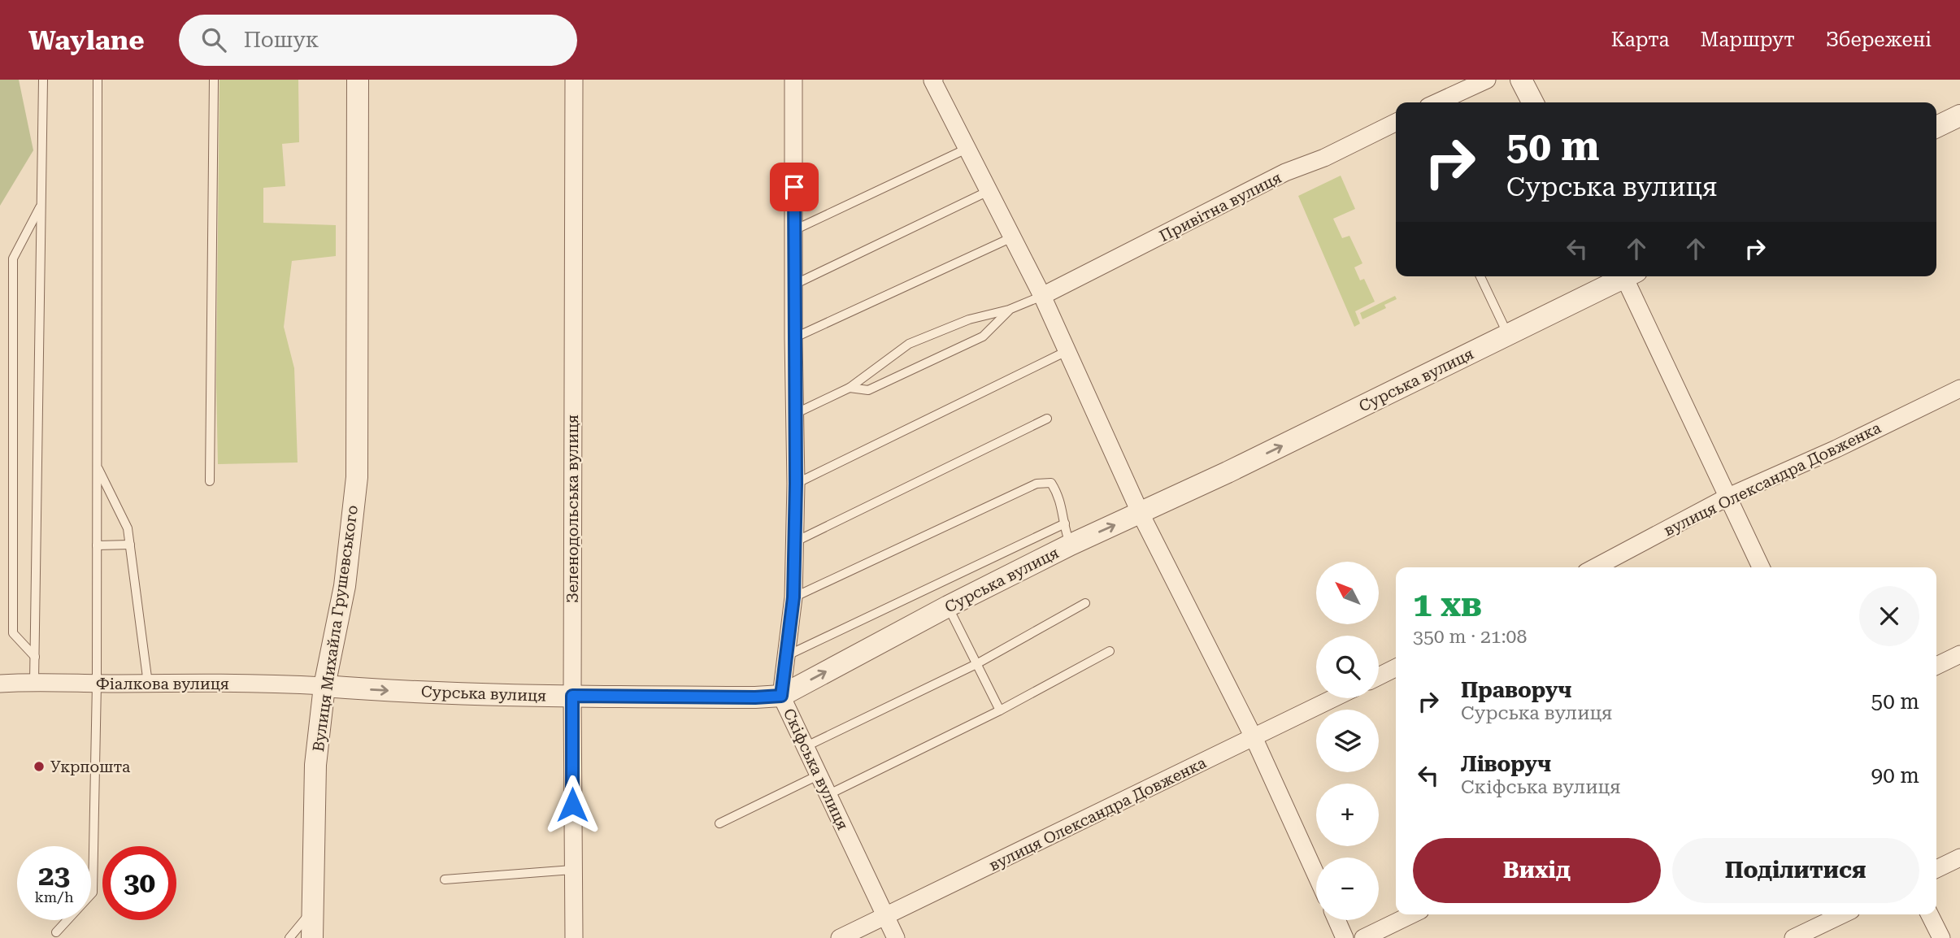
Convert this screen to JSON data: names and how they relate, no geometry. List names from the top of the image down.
{
  "streets": {
    "street": [
      "Привітна вулиця",
      "Сурська вулиця",
      "вулиця Олександра Довженка",
      "Зеленодольська вулиця",
      "Вулиця Михайла Грушевського",
      "Фіалкова вулиця",
      "Скіфська вулиця"
    ]
  },
  "crossings": [
    ["Сурська вулиця", "Зеленодольська вулиця"],
    ["Сурська вулиця", "Вулиця Михайла Грушевського"],
    ["Сурська вулиця", "Фіалкова вулиця"],
    ["Сурська вулиця", "Скіфська вулиця"],
    ["вулиця Олександра Довженка", "Скіфська вулиця"],
    ["Вулиця Михайла Грушевського", "Фіалкова вулиця"]
  ],
  "one_way": ["Сурська вулиця"],
  "places": ["Укрпошта"],
  "north": "top left",
  "page": {
    "header": "Waylane",
    "search": "Пошук",
    "nav": ["Карта", "Маршрут", "Збережені"],
    "turn": ["50 m", "Сурська вулиця"],
    "map_buttons": ["+", "−"],
    "heading": ["1 хв", "350 m · 21:08"],
    "list": [
      {
        "name": "Праворуч",
        "note": "Сурська вулиця",
        "value": "50 m"
      },
      {
        "name": "Ліворуч",
        "note": "Скіфська вулиця",
        "value": "90 m"
      }
    ],
    "buttons": ["Вихід", "Поділитися"],
    "speed": "23 km/h",
    "limit": "30"
  }
}
